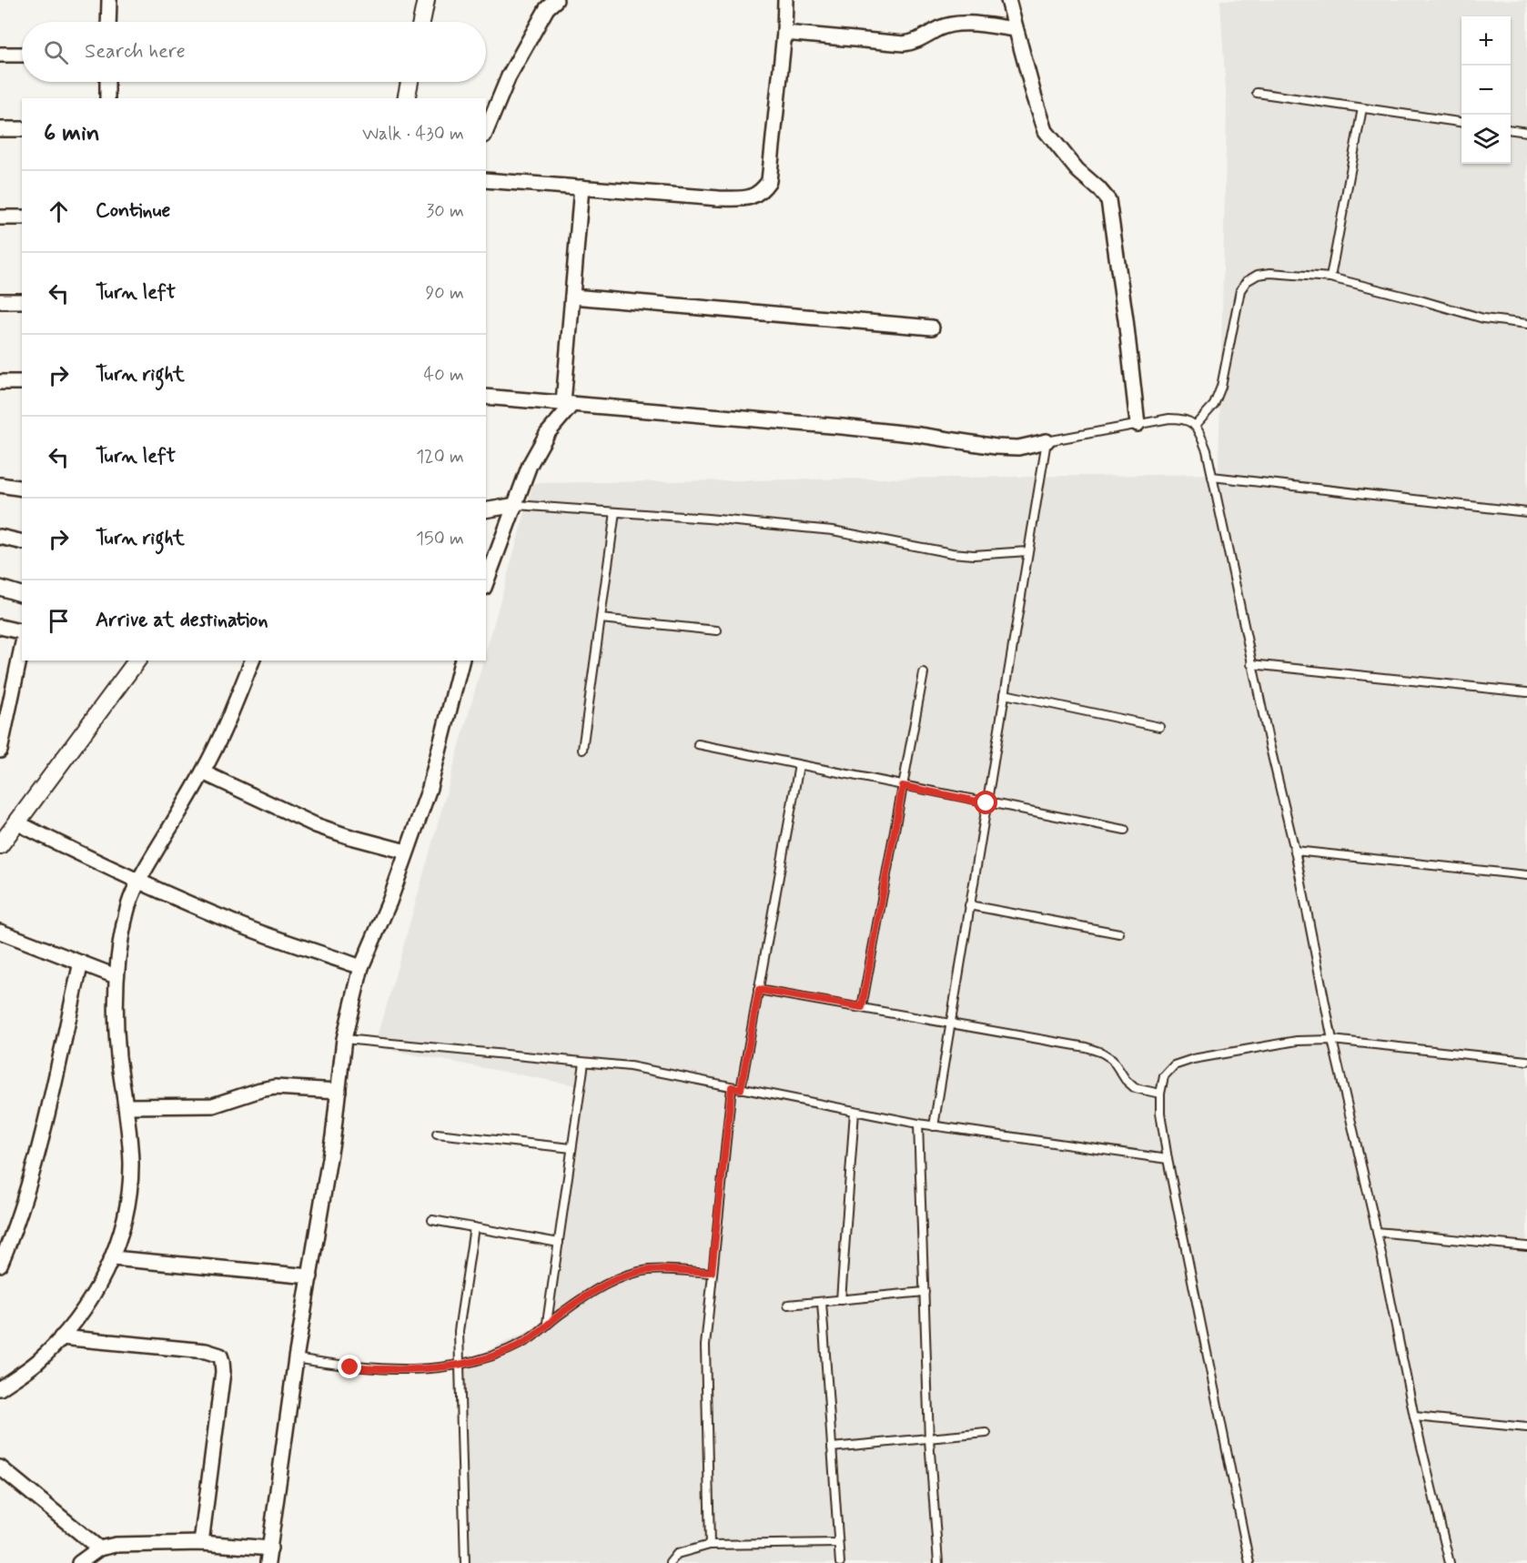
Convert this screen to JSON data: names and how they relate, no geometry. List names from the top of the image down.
{
  "page": {
    "map_buttons": ["+", "−"],
    "search": "Search here",
    "heading": ["6 min", "Walk · 430 m"],
    "list": [
      ["Continue", "30 m"],
      ["Turn left", "90 m"],
      ["Turn right", "40 m"],
      ["Turn left", "120 m"],
      ["Turn right", "150 m"],
      "Arrive at destination"
    ]
  }
}
